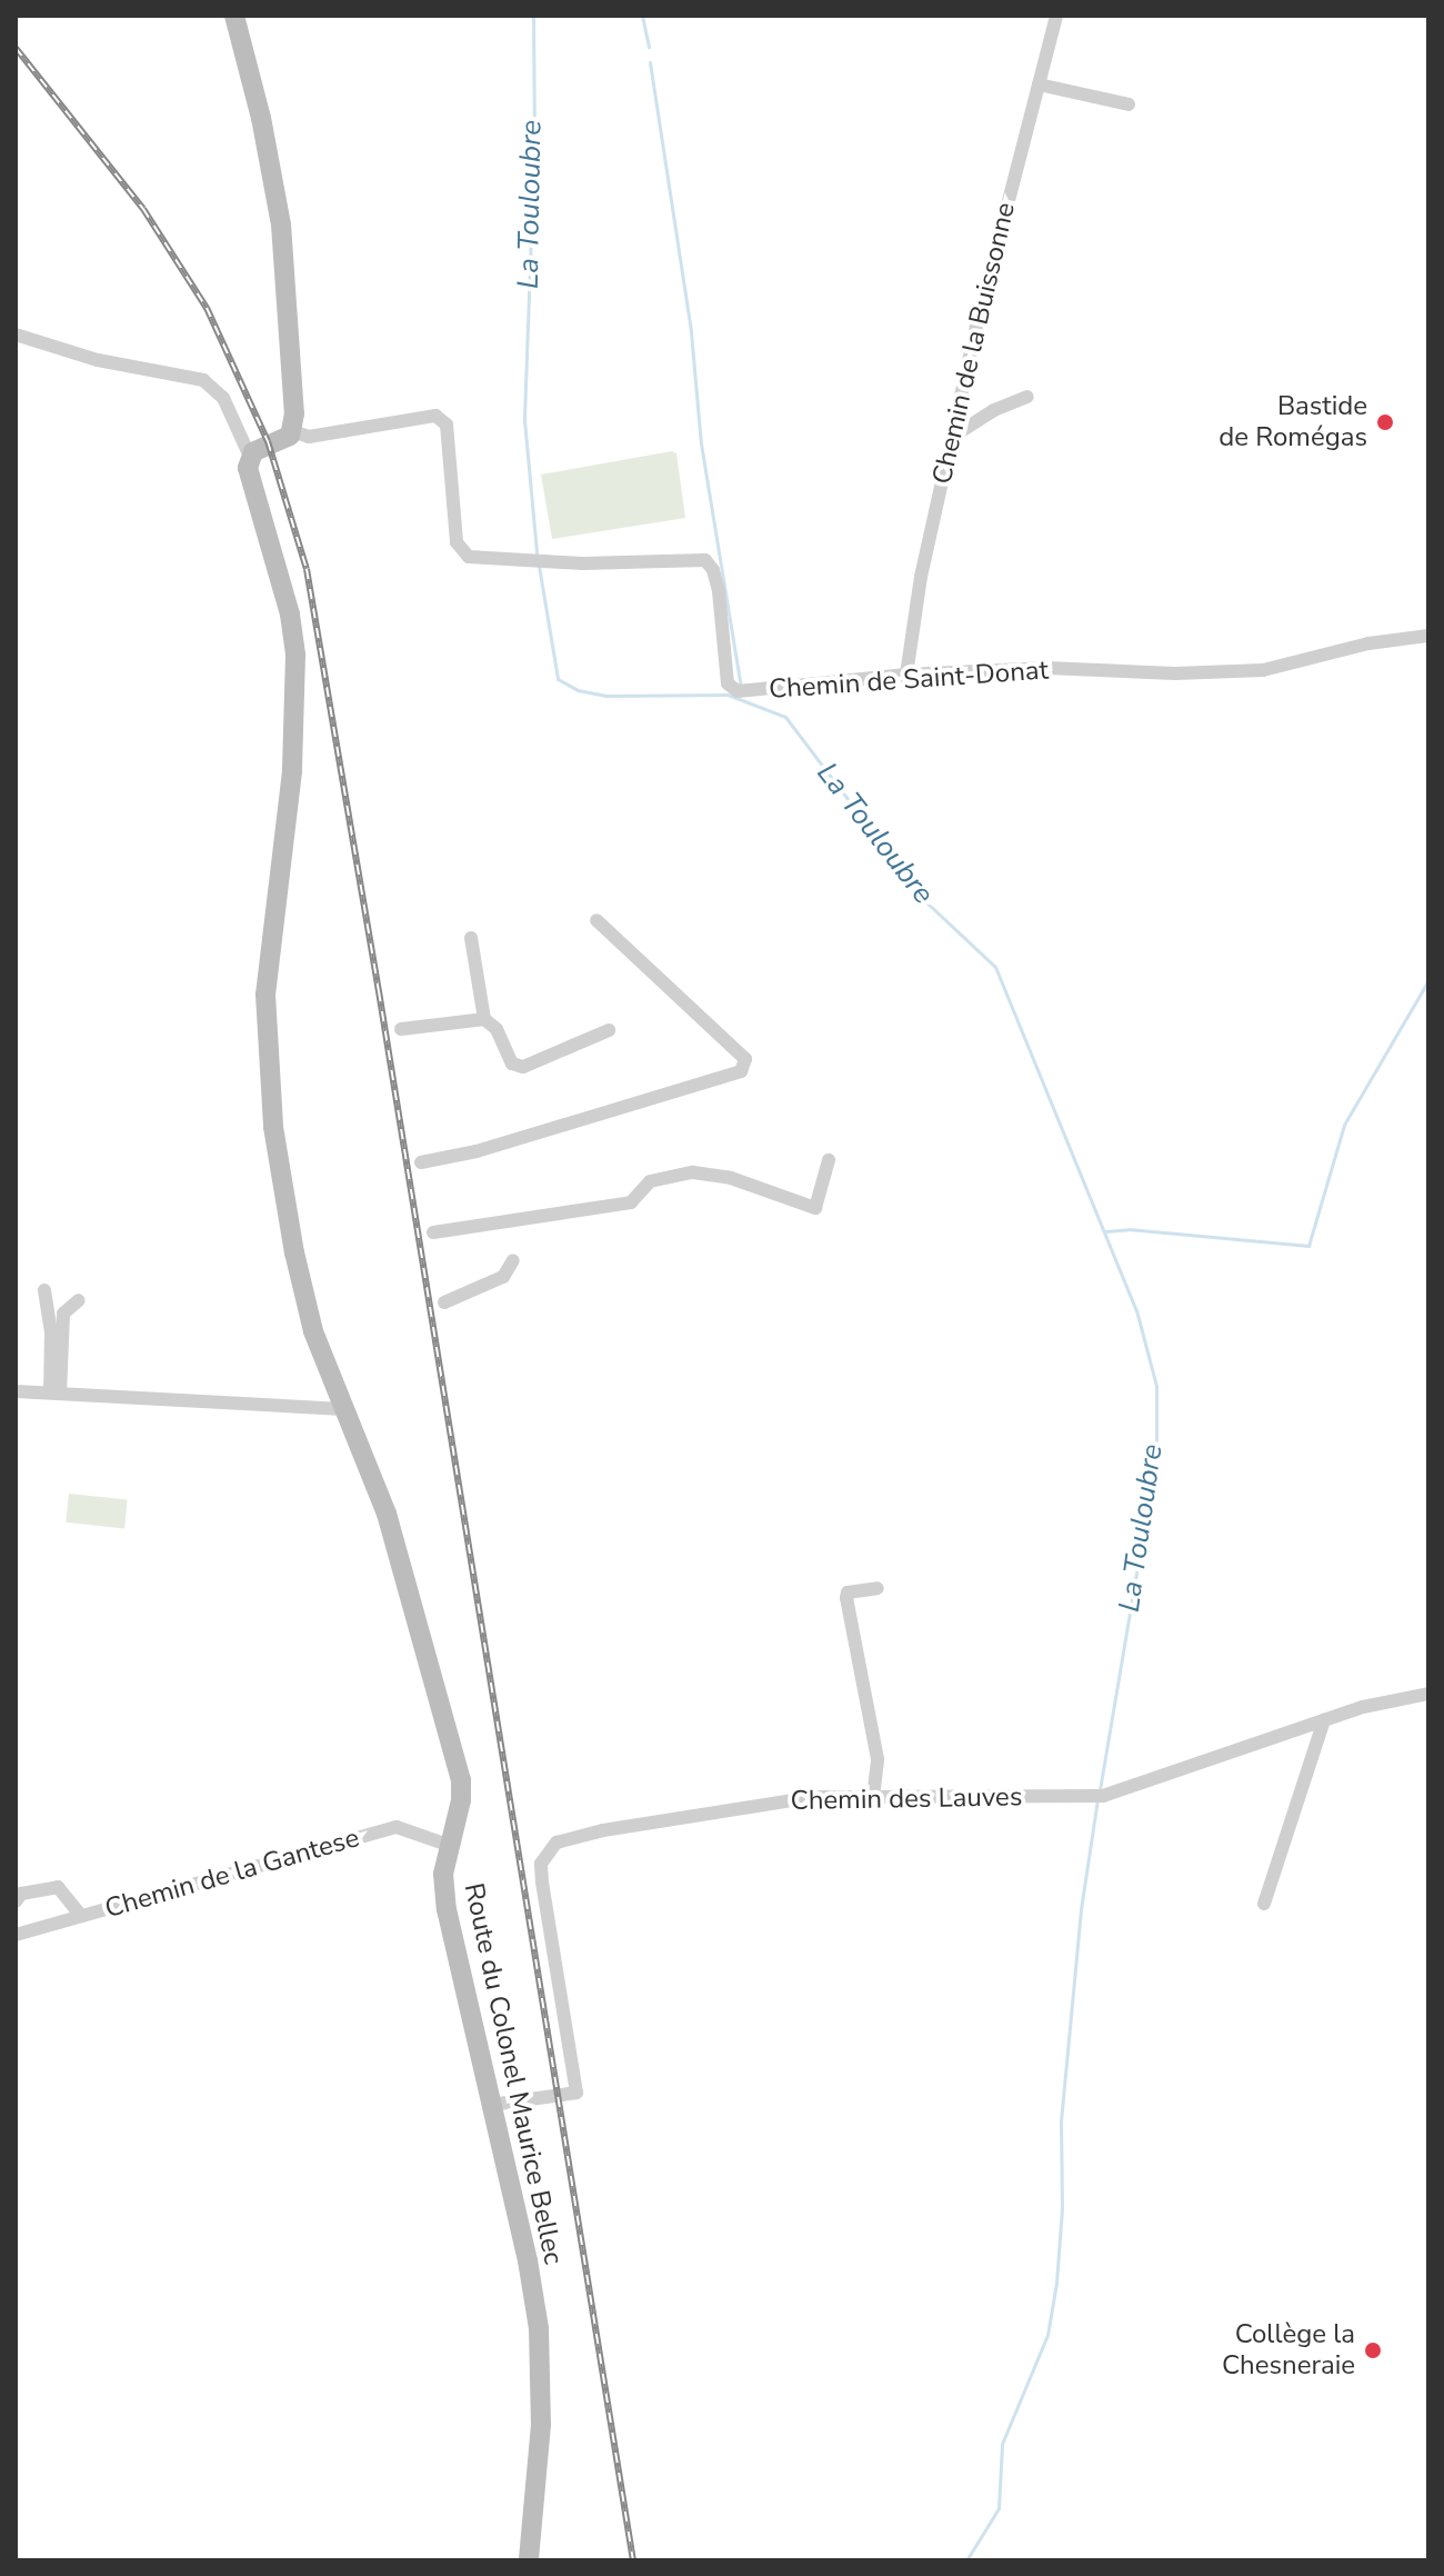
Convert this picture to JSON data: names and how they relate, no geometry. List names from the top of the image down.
{
  "streets": {
    "main road": ["Route du Colonel Maurice Bellec"],
    "street": [
      "Chemin de la Buissonne",
      "Chemin de Saint-Donat",
      "Chemin des Lauves",
      "Chemin de la Gantese"
    ]
  },
  "crossings": [
    ["Chemin de la Buissonne", "Chemin de Saint-Donat"],
    ["Chemin des Lauves", "Route du Colonel Maurice Bellec"],
    ["Chemin de la Gantese", "Route du Colonel Maurice Bellec"]
  ],
  "water": ["La Touloubre"],
  "places": ["Bastide de Romégas", "Collège la Chesneraie"]
}
